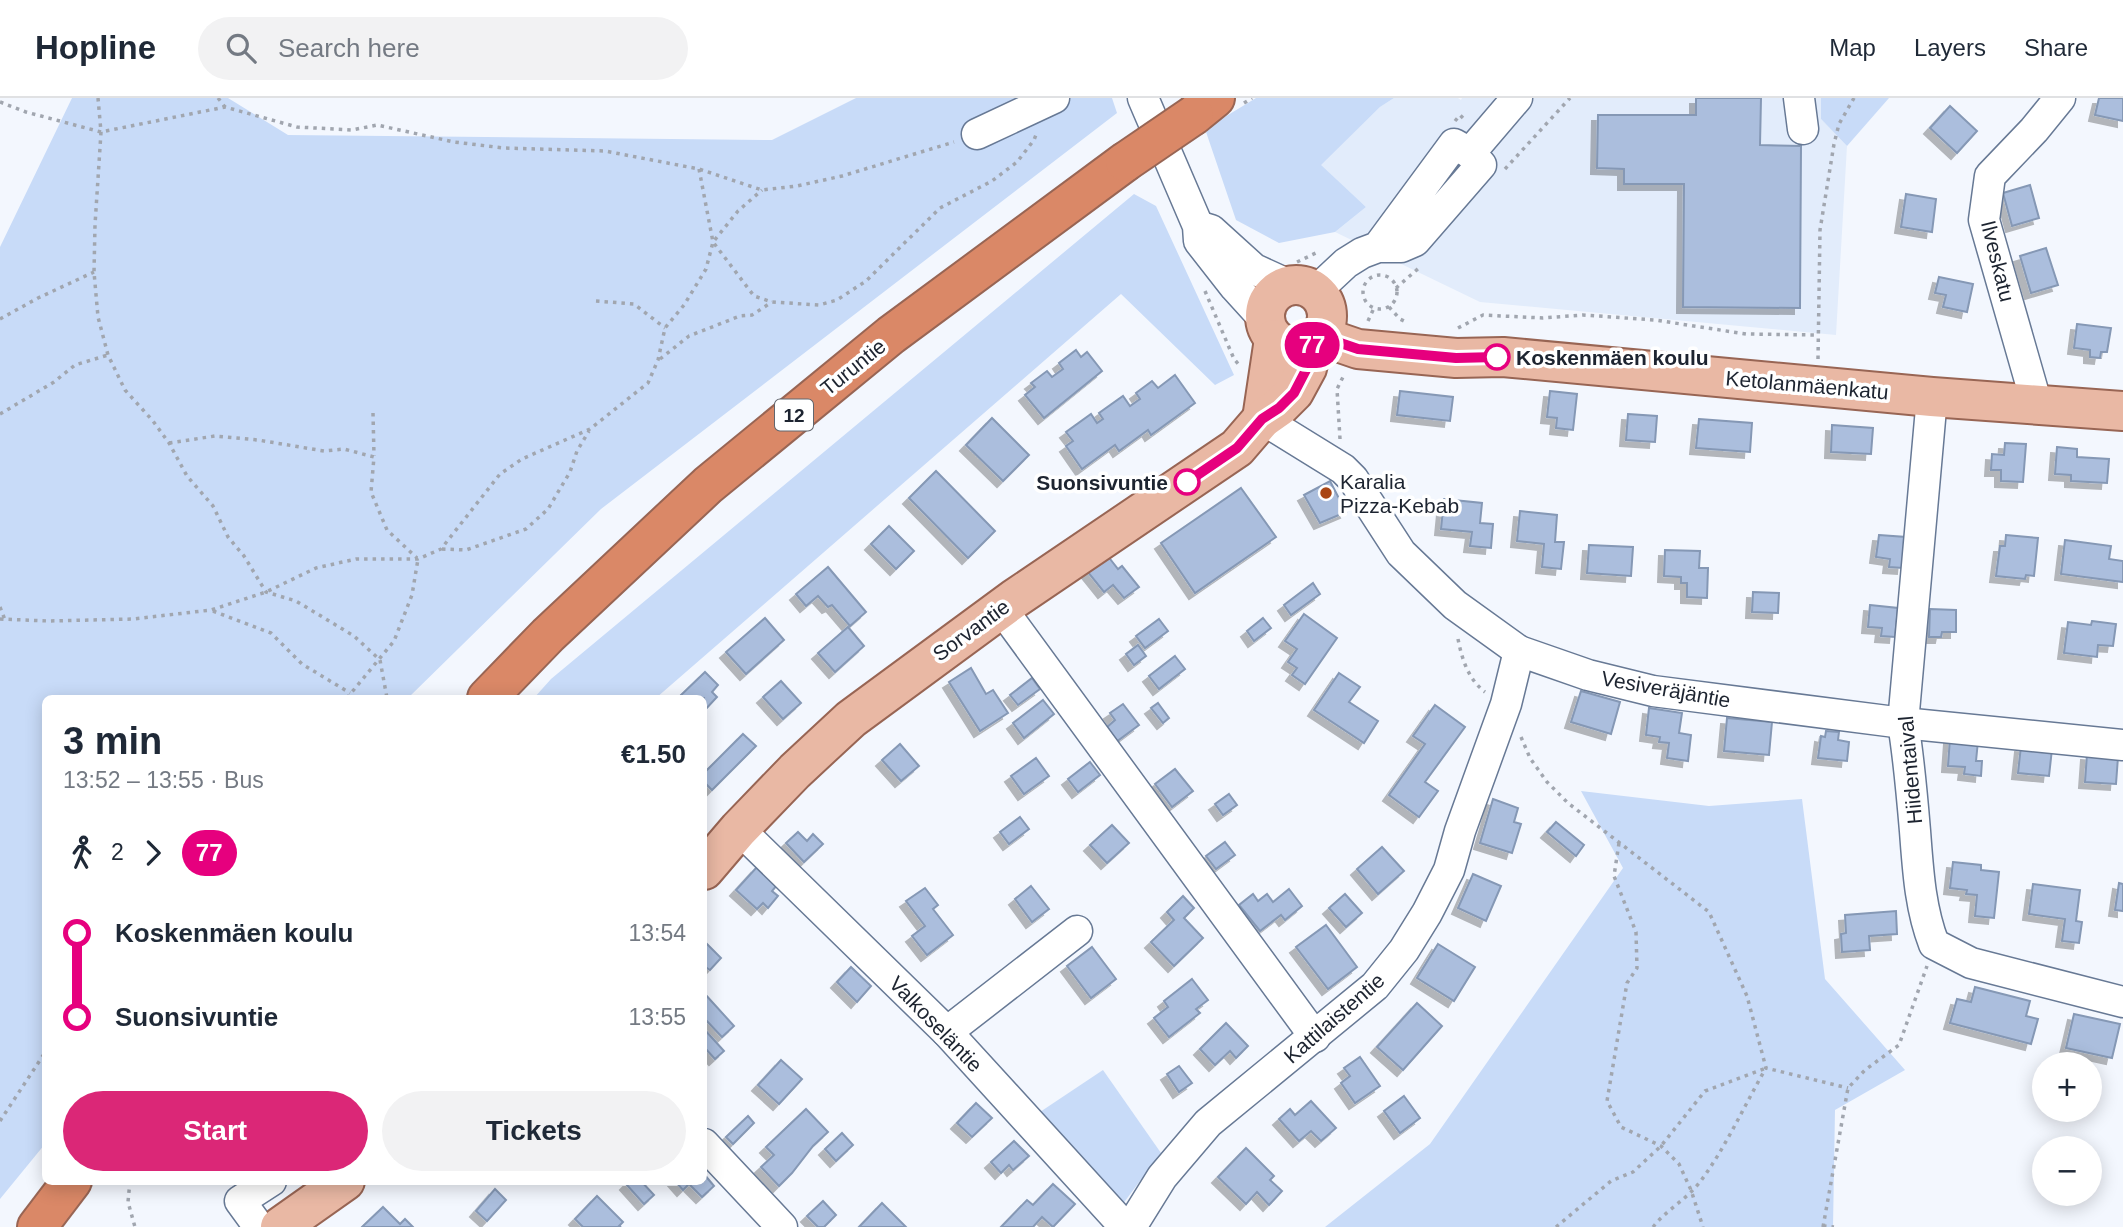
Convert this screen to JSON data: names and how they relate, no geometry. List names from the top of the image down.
{
  "streets": {
    "highway": ["Turuntie", "12"],
    "main road": ["Ketolanmäenkatu", "Sorvantie"],
    "street": [
      "Ilveskatu",
      "Vesiveräjäntie",
      "Hiidentaival",
      "Kattilaistentie",
      "Valkoseläntie"
    ]
  },
  "crossings": [
    ["Ilveskatu", "Ketolanmäenkatu"],
    ["Ketolanmäenkatu", "Sorvantie"],
    ["Ketolanmäenkatu", "Hiidentaival"],
    ["Sorvantie", "Vesiveräjäntie"],
    ["Sorvantie", "Valkoseläntie"],
    ["Vesiveräjäntie", "Hiidentaival"],
    ["Vesiveräjäntie", "Kattilaistentie"]
  ],
  "places": ["Koskenmäen koulu", "Suonsivuntie", "Karalia Pizza-Kebab"],
  "lines": ["bus line 77"],
  "page": {
    "header": "Hopline",
    "search": "Search here",
    "nav": ["Map", "Layers", "Share"],
    "on_map": "77",
    "heading": ["3 min", "13:52 – 13:55 · Bus", "€1.50"],
    "legs": ["2", "77"],
    "list": [
      {
        "name": "Koskenmäen koulu",
        "value": "13:54"
      },
      {
        "name": "Suonsivuntie",
        "value": "13:55"
      }
    ],
    "map_buttons": ["+", "−"],
    "buttons": ["Start", "Tickets"]
  }
}
